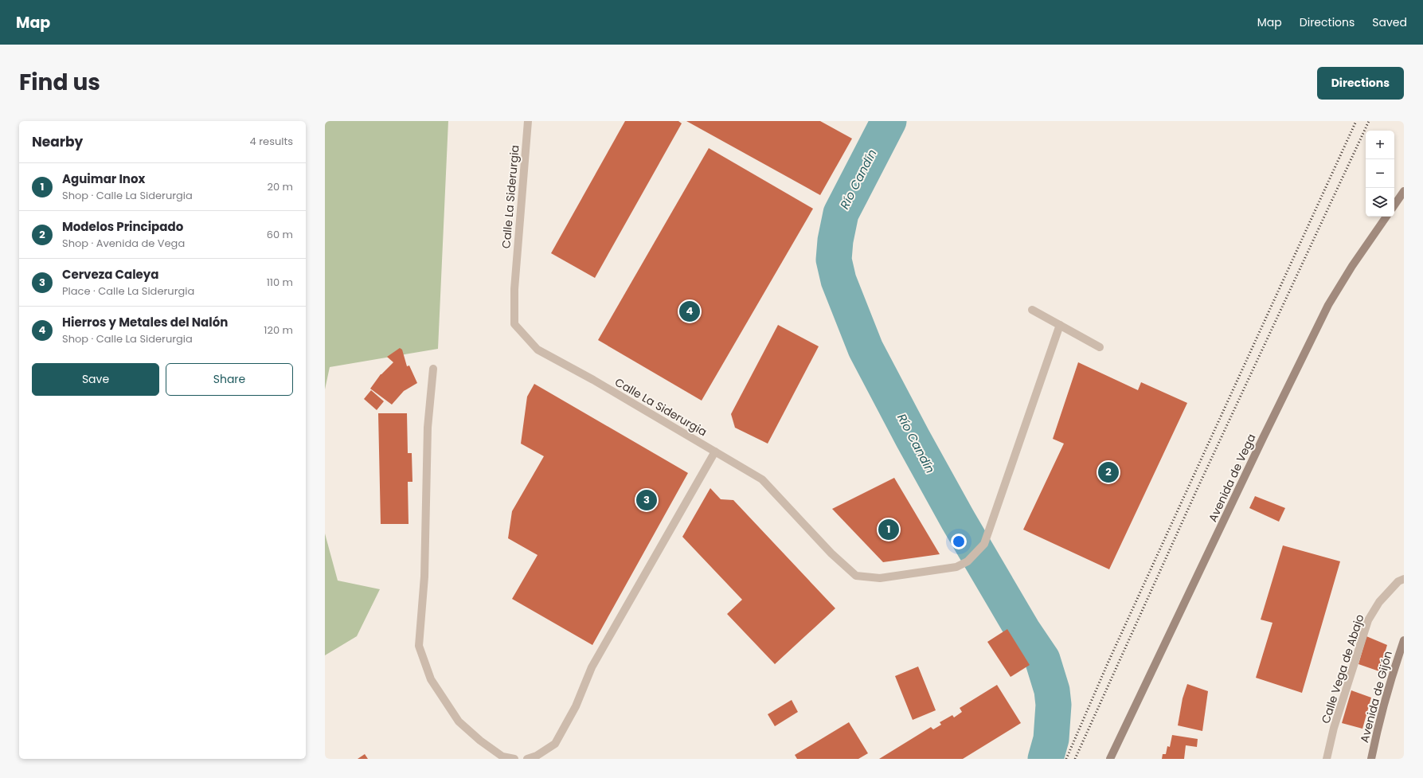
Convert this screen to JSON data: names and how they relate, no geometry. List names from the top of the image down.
{
  "streets": {
    "street": [
      "Calle La Siderurgia",
      "Avenida de Vega",
      "Calle Vega de Abajo",
      "Avenida de Gijón"
    ]
  },
  "water": ["Río Candín"],
  "page": {
    "header": "Map",
    "nav": ["Map", "Directions", "Saved"],
    "title": "Find us",
    "buttons": [
      "Directions",
      ["Save", "Share"]
    ],
    "heading": ["Nearby", "4 results"],
    "map_buttons": ["+", "−"],
    "list": [
      {
        "mark": "1",
        "name": "Aguimar Inox",
        "note": "Shop · Calle La Siderurgia",
        "value": "20 m"
      },
      {
        "mark": "2",
        "name": "Modelos Principado",
        "note": "Shop · Avenida de Vega",
        "value": "60 m"
      },
      {
        "mark": "3",
        "name": "Cerveza Caleya",
        "note": "Place · Calle La Siderurgia",
        "value": "110 m"
      },
      {
        "mark": "4",
        "name": "Hierros y Metales del Nalón",
        "note": "Shop · Calle La Siderurgia",
        "value": "120 m"
      }
    ],
    "pins": [
      "4",
      "2",
      "3",
      "1"
    ]
  }
}
